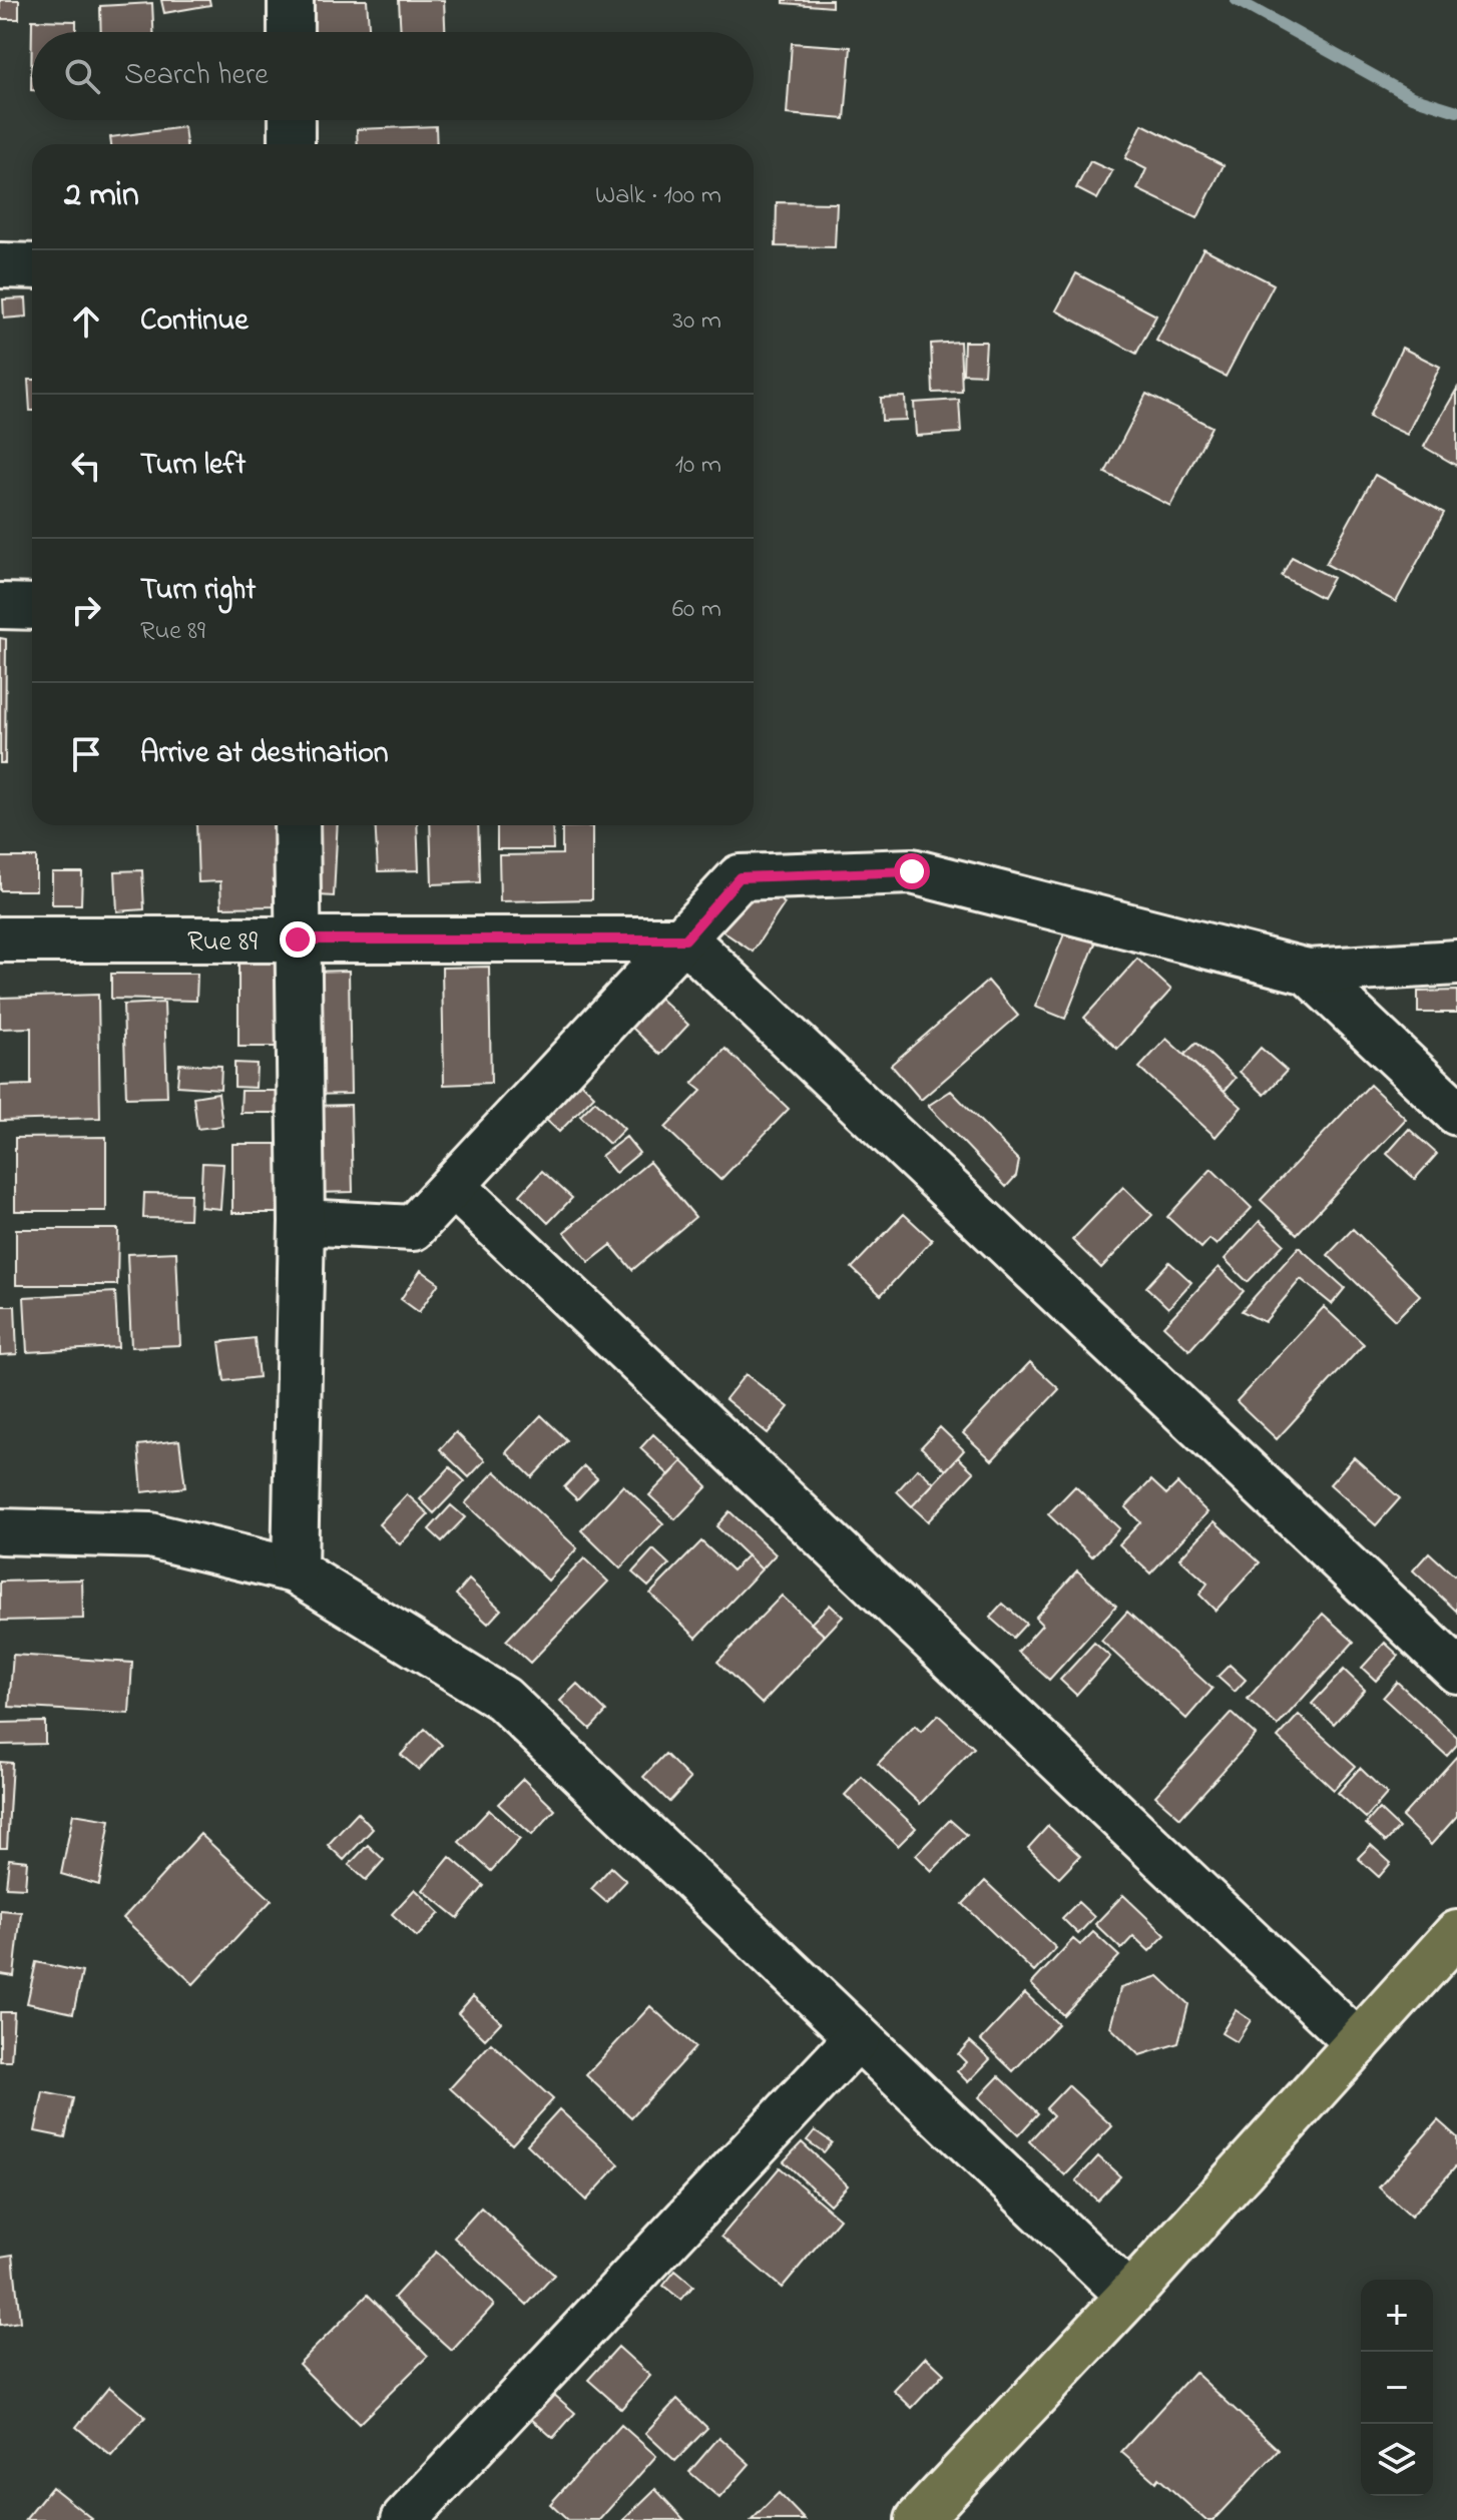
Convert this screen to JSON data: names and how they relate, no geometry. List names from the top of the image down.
{
  "streets": {
    "street": ["Rue 89"]
  },
  "page": {
    "search": "Search here",
    "heading": ["2 min", "Walk · 100 m"],
    "list": [
      ["Continue", "30 m"],
      ["Turn left", "10 m"],
      ["Turn right", "Rue 89", "60 m"],
      "Arrive at destination"
    ],
    "map_buttons": ["+", "−"]
  }
}
